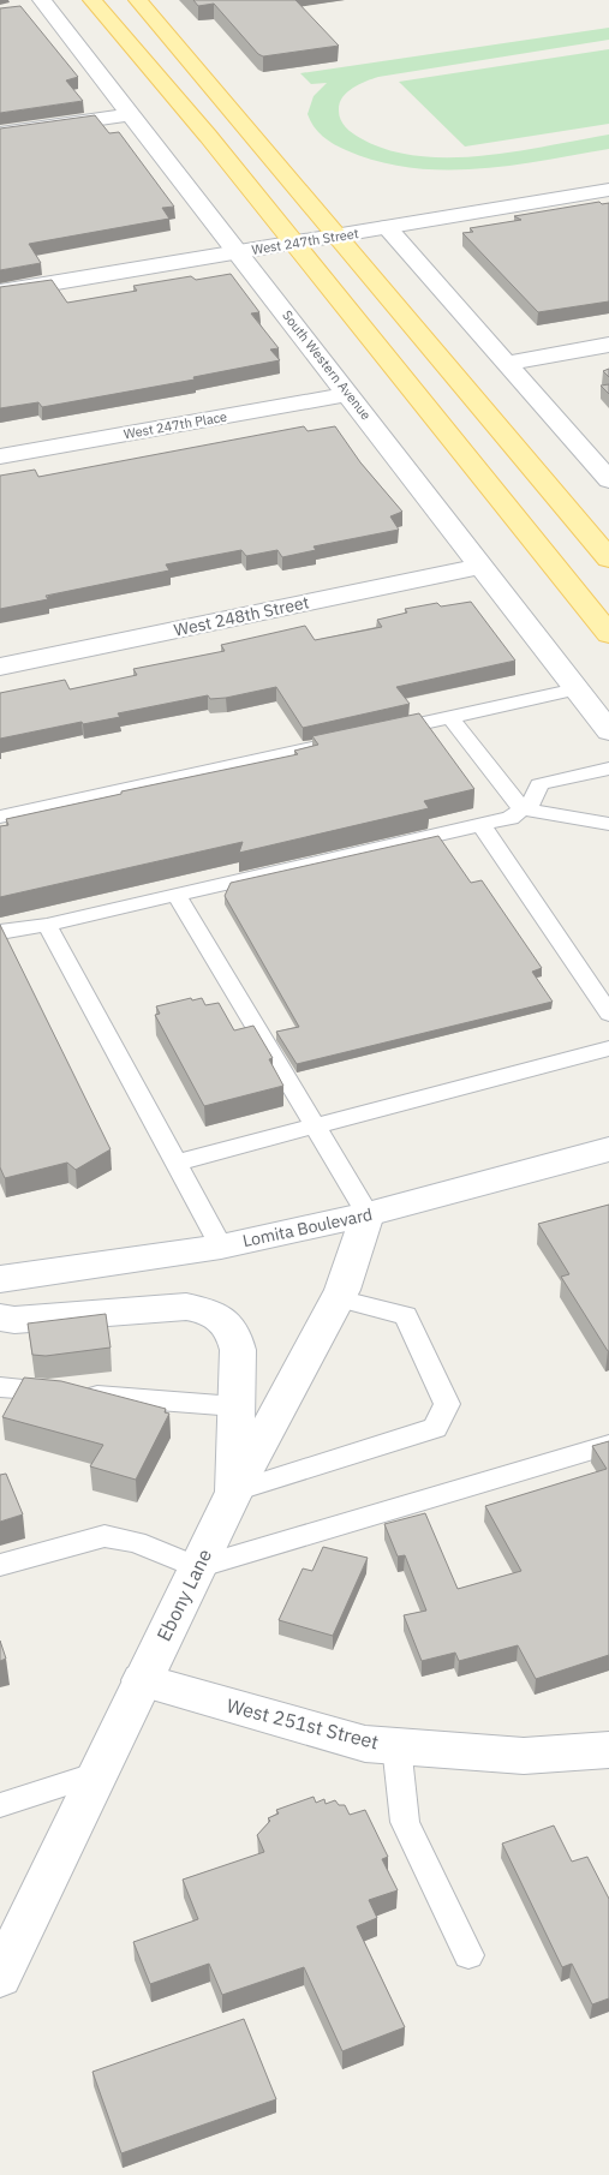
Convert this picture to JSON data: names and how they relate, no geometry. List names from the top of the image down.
{
  "streets": {
    "street": [
      "West 247th Street",
      "South Western Avenue",
      "West 247th Place",
      "West 248th Street",
      "Lomita Boulevard",
      "Ebony Lane",
      "West 251st Street"
    ]
  },
  "crossings": [
    ["West 247th Street", "South Western Avenue"],
    ["South Western Avenue", "West 247th Place"],
    ["South Western Avenue", "West 248th Street"],
    ["Lomita Boulevard", "Ebony Lane"],
    ["Ebony Lane", "West 251st Street"]
  ]
}
